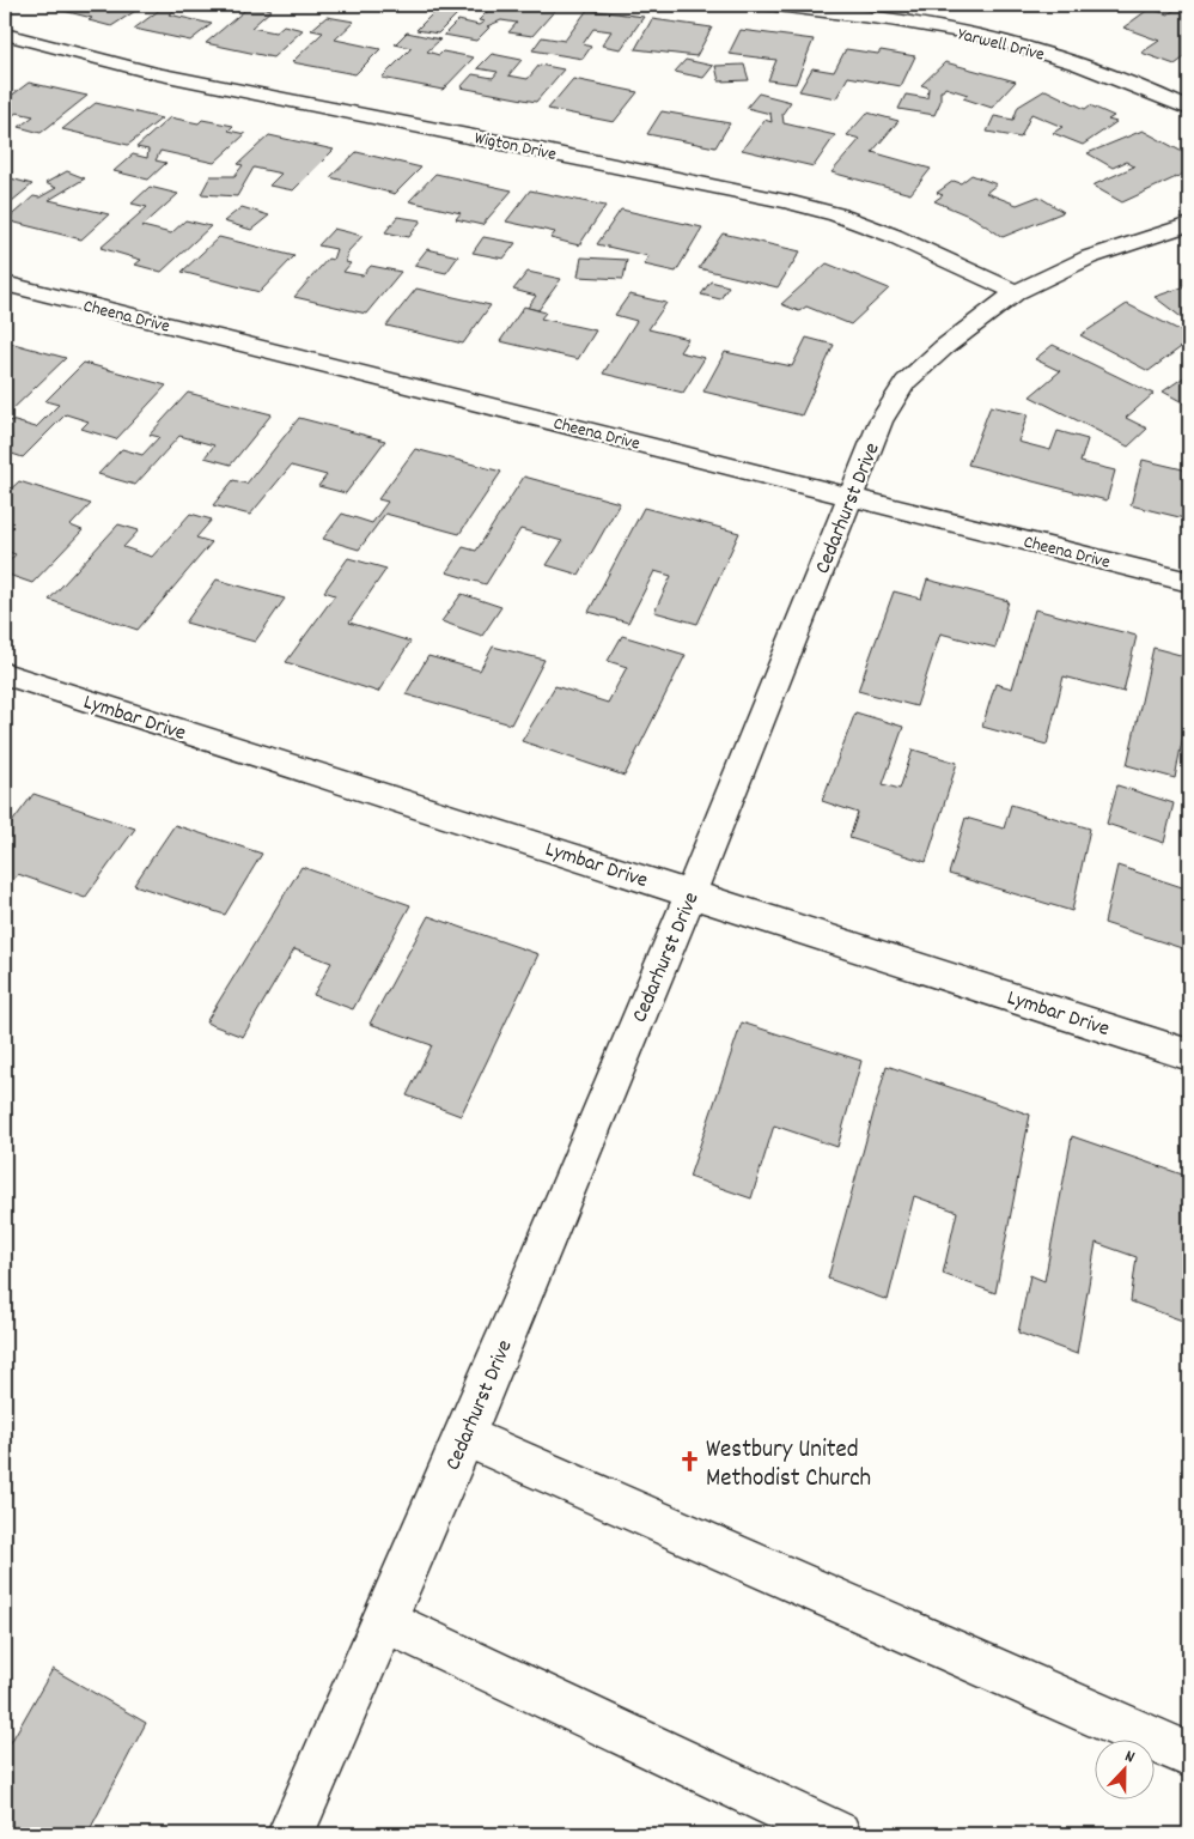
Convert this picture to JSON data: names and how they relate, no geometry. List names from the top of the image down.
{
  "streets": {
    "street": [
      "Yarwell Drive",
      "Wigton Drive",
      "Cheena Drive",
      "Cedarhurst Drive",
      "Lymbar Drive"
    ]
  },
  "crossings": [
    ["Wigton Drive", "Cedarhurst Drive"],
    ["Cheena Drive", "Cedarhurst Drive"],
    ["Cedarhurst Drive", "Lymbar Drive"]
  ],
  "places": {
    "church": ["Westbury United Methodist Church"]
  },
  "north": "top"
}
